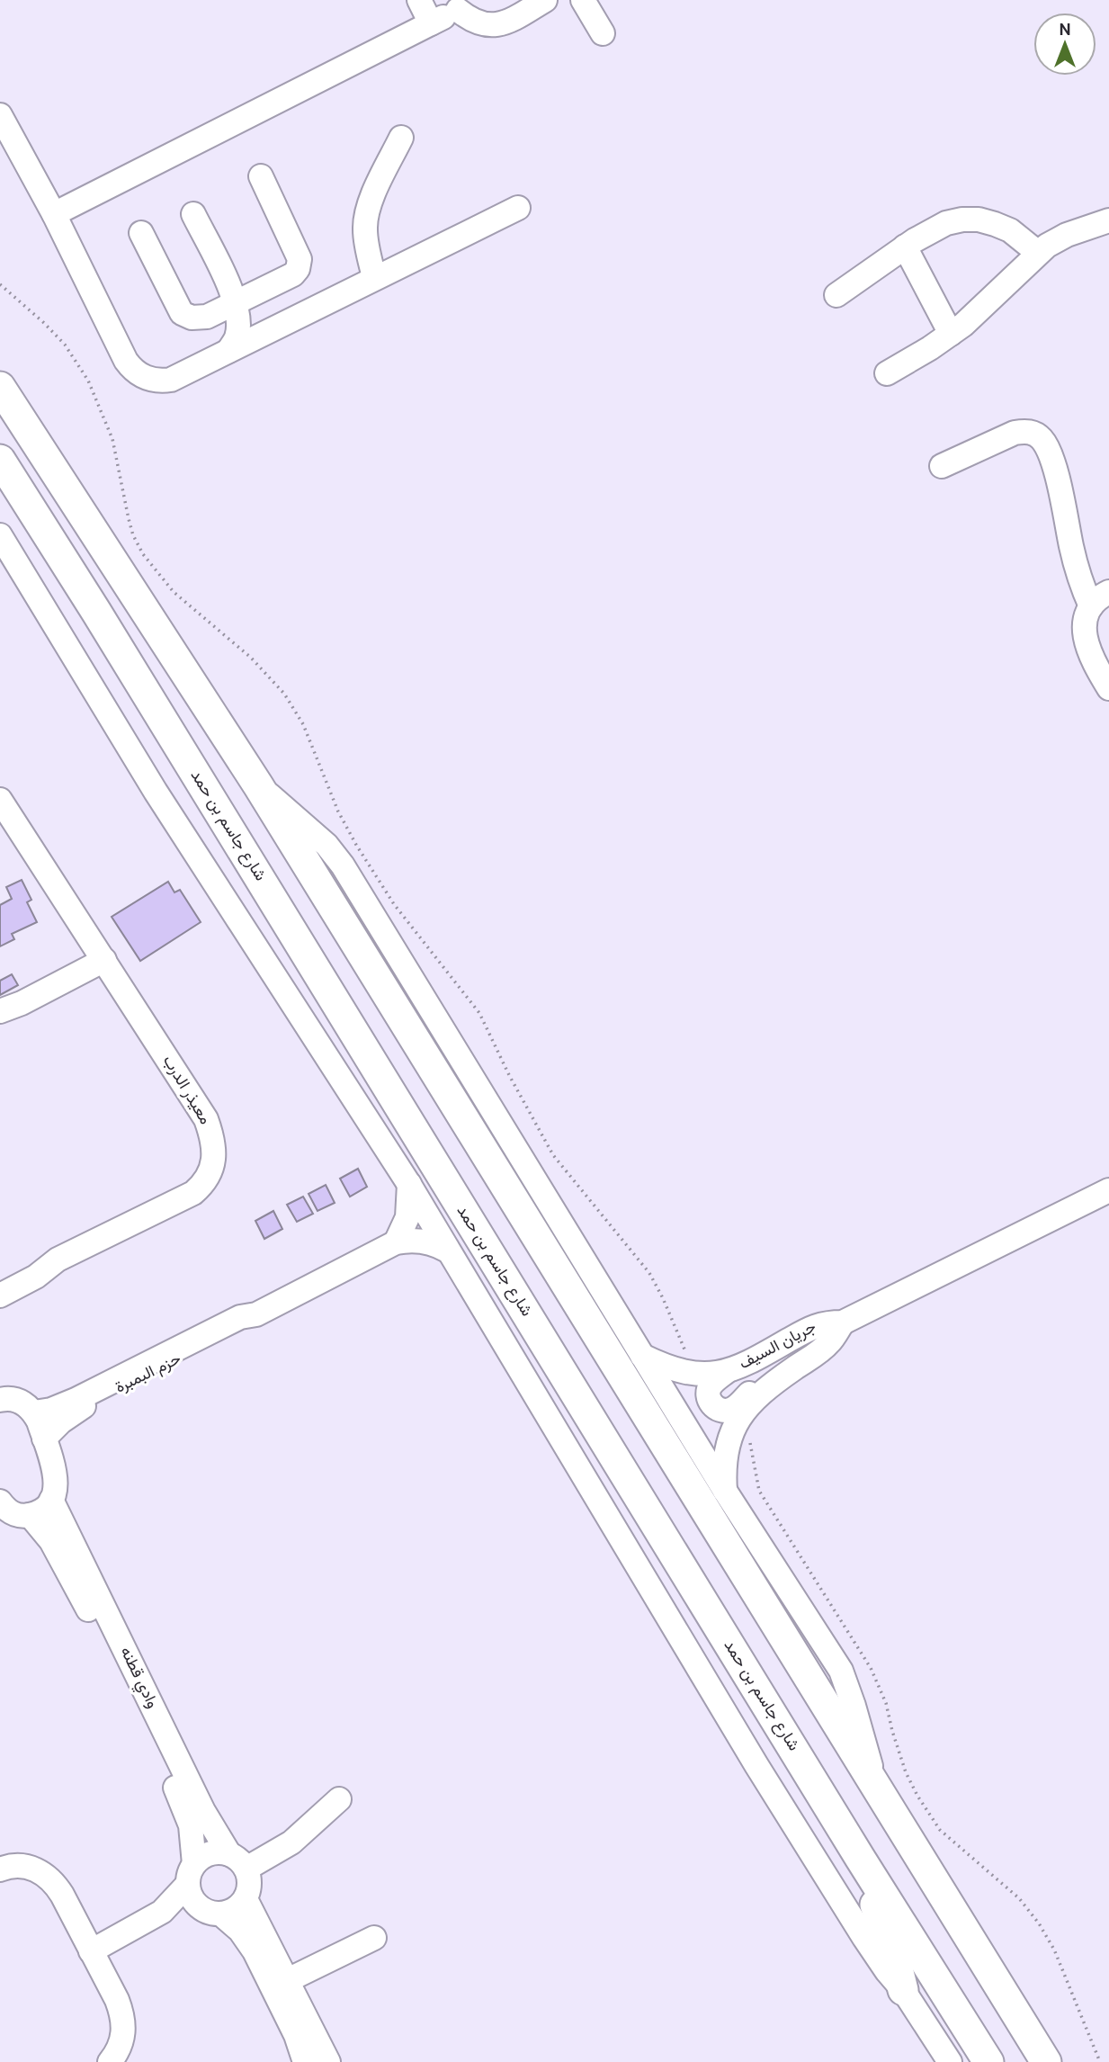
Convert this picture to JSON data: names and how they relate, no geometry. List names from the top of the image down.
{
  "streets": {
    "main road": ["شارع جاسم بن حمد"],
    "street": [
      "معيذر الدرب",
      "جريان السيف",
      "حزم البمبرة",
      "وادي قطنه"
    ]
  },
  "crossings": [
    ["شارع جاسم بن حمد", "حزم البمبرة"]
  ],
  "north": "top"
}
